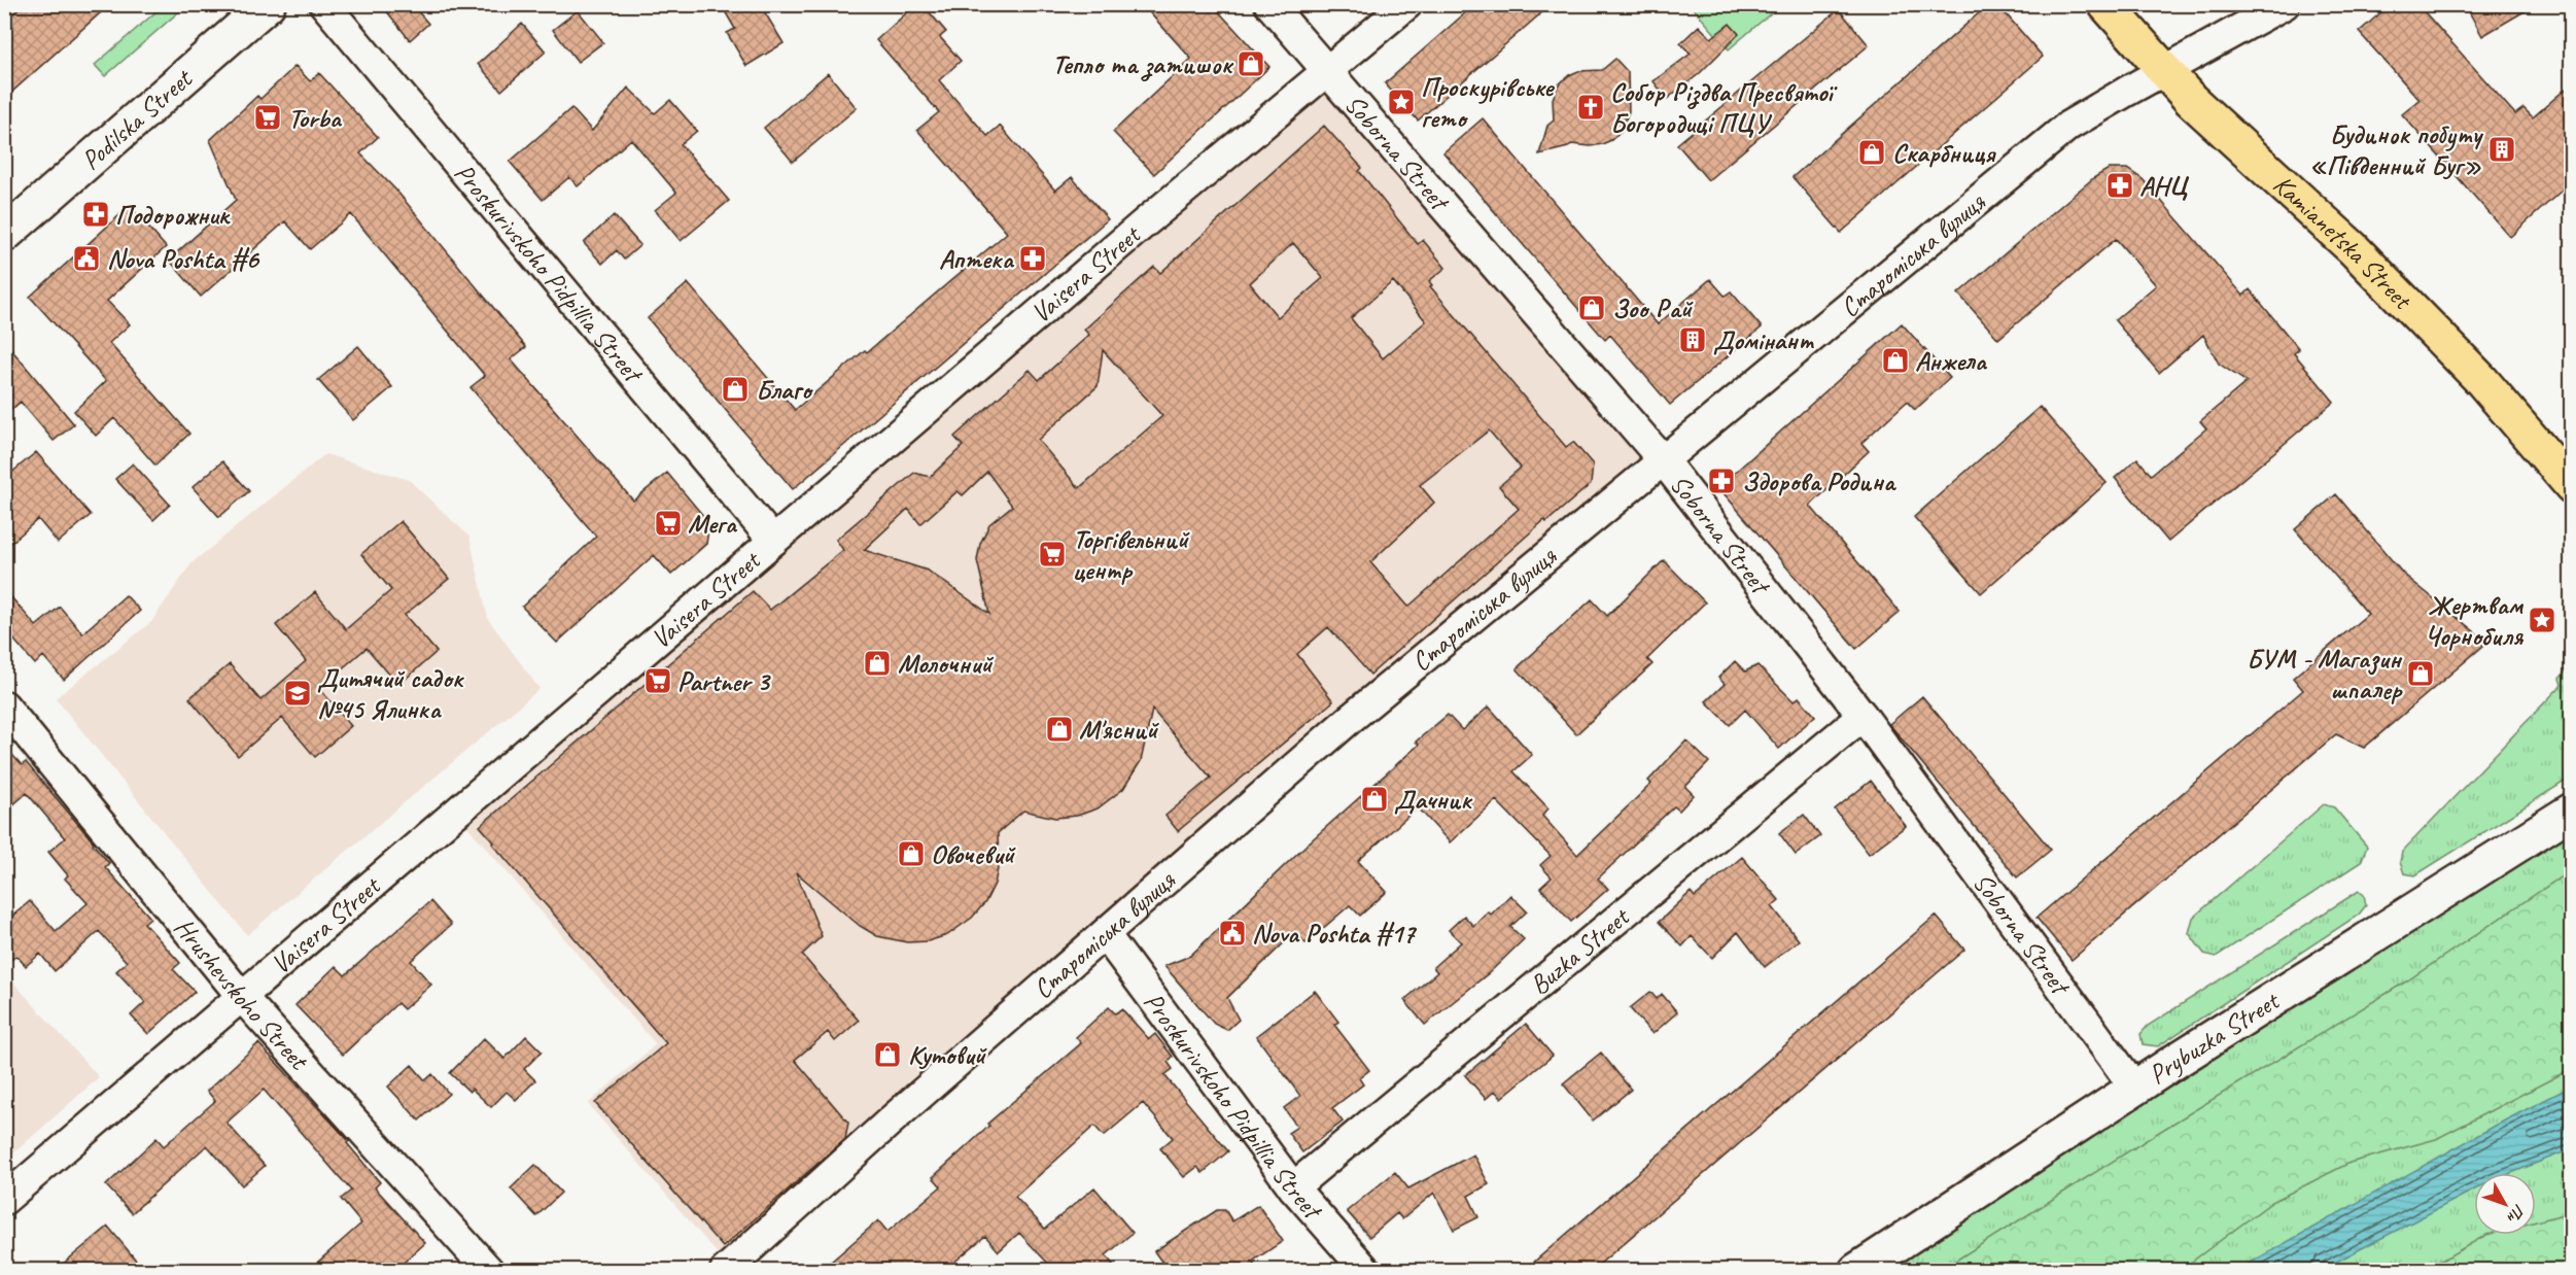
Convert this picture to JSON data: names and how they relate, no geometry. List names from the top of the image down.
{
  "streets": {
    "main road": ["Kamianetska Street"],
    "street": [
      "Podilska Street",
      "Soborna Street",
      "Староміська вулиця",
      "Proskurivskoho Pidpillia Street",
      "Vaisera Street",
      "Buzka Street",
      "Hrushevskoho Street",
      "Prybuzka Street"
    ]
  },
  "crossings": [
    ["Soborna Street", "Староміська вулиця"],
    ["Soborna Street", "Vaisera Street"],
    ["Soborna Street", "Buzka Street"],
    ["Soborna Street", "Prybuzka Street"],
    ["Kamianetska Street", "Староміська вулиця"],
    ["Староміська вулиця", "Proskurivskoho Pidpillia Street"],
    ["Proskurivskoho Pidpillia Street", "Vaisera Street"],
    ["Proskurivskoho Pidpillia Street", "Buzka Street"],
    ["Vaisera Street", "Hrushevskoho Street"]
  ],
  "places": {
    "shop": [
      "Тепло та затишок",
      "Скарбниця",
      "Зоо Рай",
      "Анжела",
      "Благо",
      "Молочний",
      "БУМ - Магазин шпалер",
      "М'ясний",
      "Дачник",
      "Овочевий",
      "Кутовий"
    ],
    "place": ["Проскурівське гето", "Жертвам Чорнобиля"],
    "church": ["Собор Різдва Пресвятої Богородиці ПЦУ"],
    "supermarket": [
      "Torba",
      "Мега",
      "Торгівельний центр",
      "Partner 3"
    ],
    "building": ["Будинок побуту «Південний Буг»", "Домінант"],
    "pharmacy": [
      "АНЦ",
      "Подорожник",
      "Аптека",
      "Здорова Родина"
    ],
    "public building": ["Nova Poshta #6", "Nova Poshta #17"],
    "school or university": ["Дитячий садок №45 Ялинка"]
  },
  "north": "bottom right"
}
